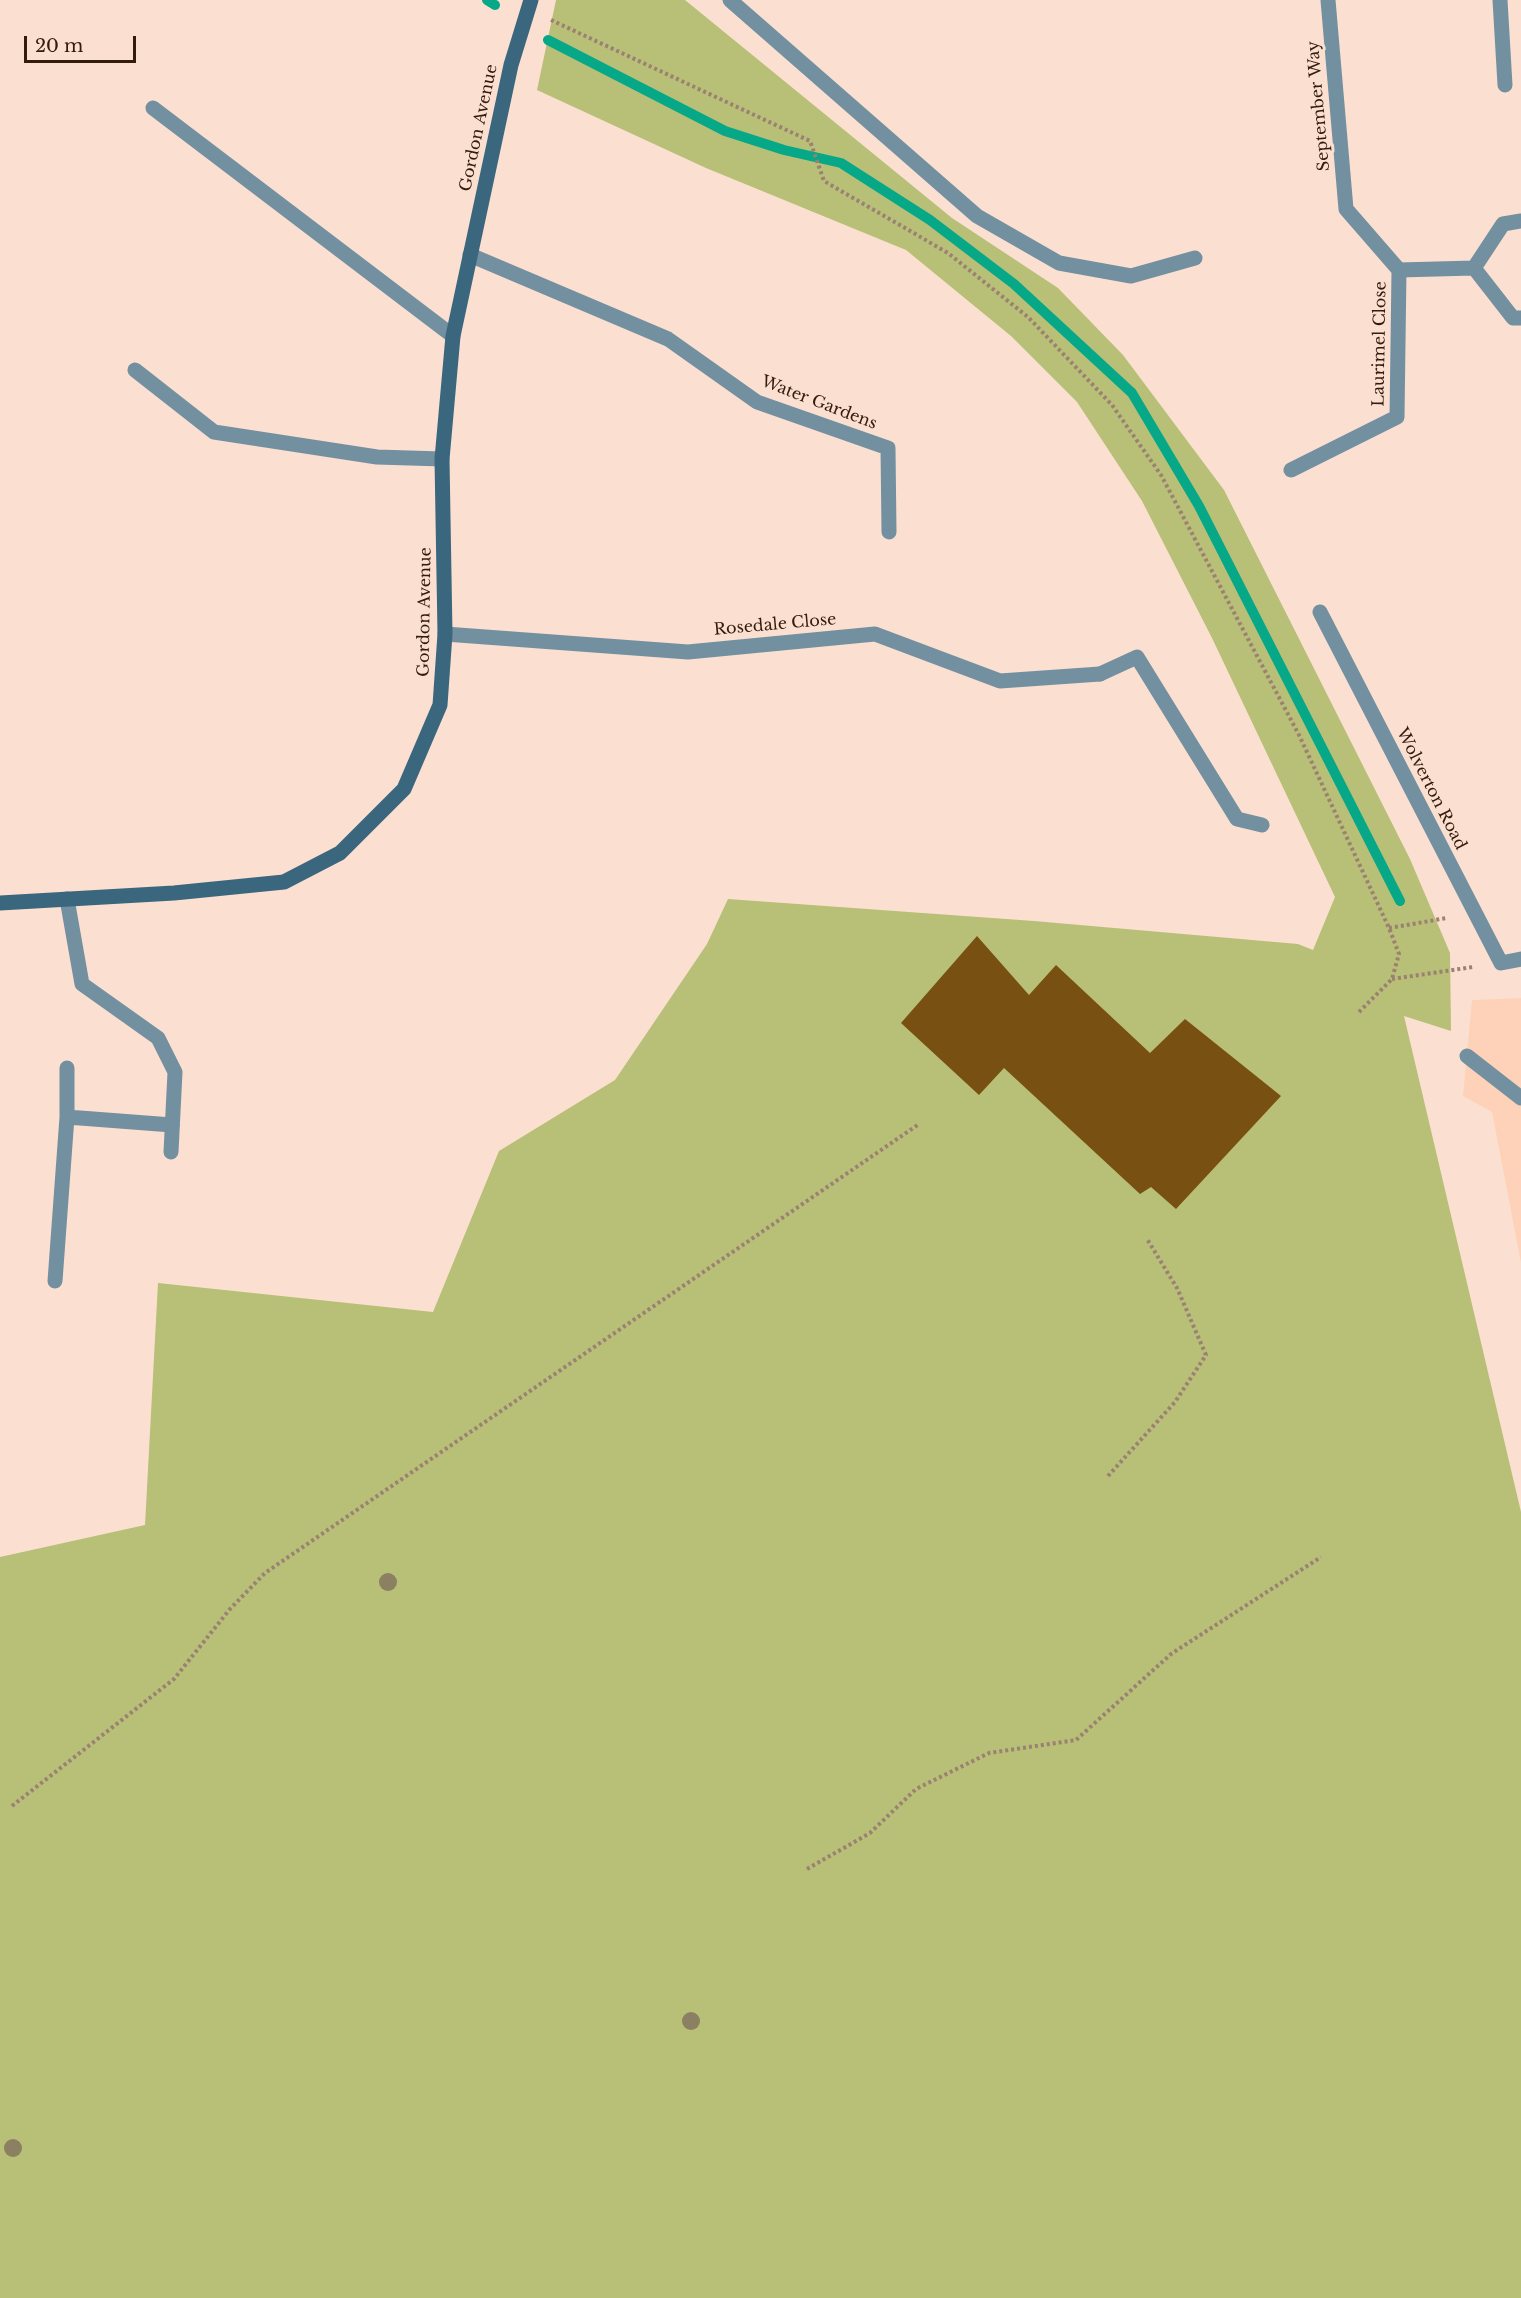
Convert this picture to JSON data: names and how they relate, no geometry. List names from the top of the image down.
{
  "streets": {
    "street": [
      "September Way",
      "Gordon Avenue",
      "Laurimel Close",
      "Water Gardens",
      "Rosedale Close",
      "Wolverton Road"
    ]
  },
  "crossings": [
    ["September Way", "Laurimel Close"],
    ["Gordon Avenue", "Water Gardens"],
    ["Gordon Avenue", "Rosedale Close"]
  ],
  "scale_bar": "20 m"
}
